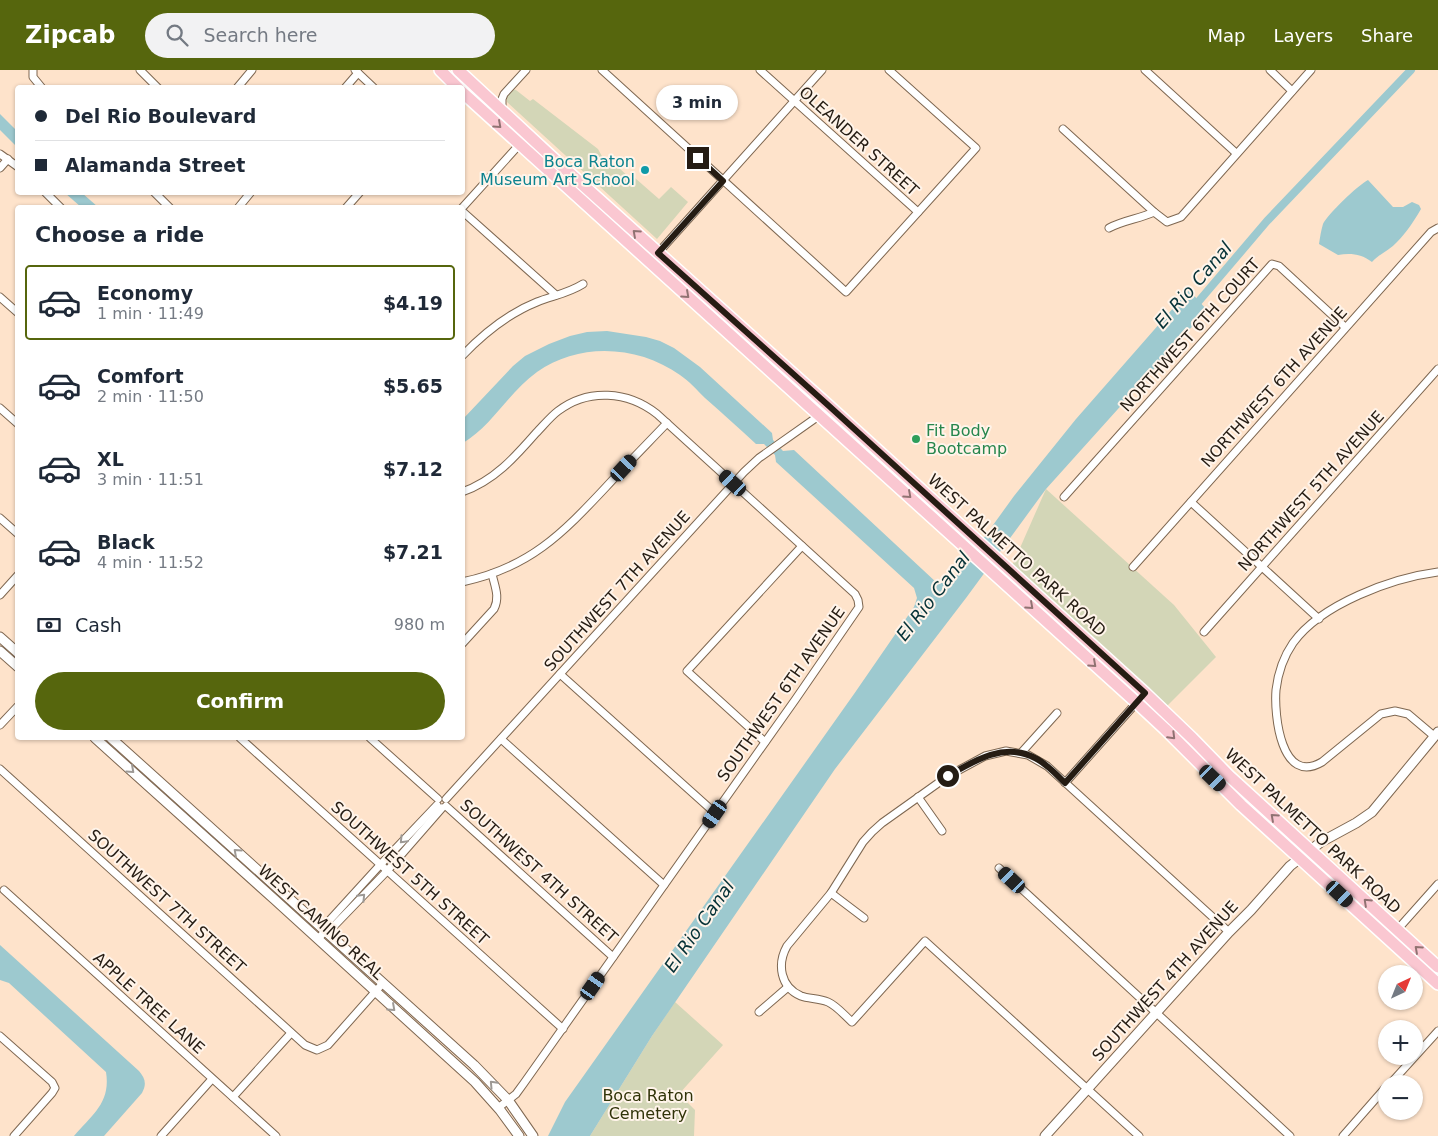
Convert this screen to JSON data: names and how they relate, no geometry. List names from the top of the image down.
{
  "streets": {
    "main road": ["WEST PALMETTO PARK ROAD"],
    "street": [
      "OLEANDER STREET",
      "NORTHWEST 6TH COURT",
      "NORTHWEST 6TH AVENUE",
      "NORTHWEST 5TH AVENUE",
      "SOUTHWEST 7TH AVENUE",
      "SOUTHWEST 6TH AVENUE",
      "SOUTHWEST 4TH STREET",
      "SOUTHWEST 5TH STREET",
      "SOUTHWEST 7TH STREET",
      "WEST CAMINO REAL",
      "SOUTHWEST 4TH AVENUE",
      "APPLE TREE LANE"
    ]
  },
  "crossings": [
    ["NORTHWEST 6TH COURT", "NORTHWEST 6TH AVENUE"],
    ["WEST PALMETTO PARK ROAD", "SOUTHWEST 7TH AVENUE"],
    ["WEST PALMETTO PARK ROAD", "SOUTHWEST 4TH AVENUE"],
    ["SOUTHWEST 7TH AVENUE", "SOUTHWEST 4TH STREET"],
    ["SOUTHWEST 7TH AVENUE", "SOUTHWEST 5TH STREET"],
    ["SOUTHWEST 7TH AVENUE", "WEST CAMINO REAL"],
    ["SOUTHWEST 6TH AVENUE", "SOUTHWEST 4TH STREET"],
    ["SOUTHWEST 6TH AVENUE", "SOUTHWEST 5TH STREET"],
    ["SOUTHWEST 6TH AVENUE", "WEST CAMINO REAL"],
    ["SOUTHWEST 7TH STREET", "WEST CAMINO REAL"]
  ],
  "water": ["El Rio Canal"],
  "parks": ["Boca Raton Cemetery"],
  "places": ["Boca Raton Museum Art School", "Fit Body Bootcamp"],
  "north": "top right",
  "page": {
    "header": "Zipcab",
    "search": "Search here",
    "nav": ["Map", "Layers", "Share"],
    "bubble": "3 min",
    "banner": ["Del Rio Boulevard", "Alamanda Street"],
    "heading": "Choose a ride",
    "list": [
      {
        "name": "Economy",
        "note": "1 min · 11:49",
        "value": "$4.19"
      },
      {
        "name": "Comfort",
        "note": "2 min · 11:50",
        "value": "$5.65"
      },
      {
        "name": "XL",
        "note": "3 min · 11:51",
        "value": "$7.12"
      },
      {
        "name": "Black",
        "note": "4 min · 11:52",
        "value": "$7.21"
      }
    ],
    "pay": ["Cash", "980 m"],
    "buttons": "Confirm",
    "map_buttons": ["+", "−"]
  }
}
